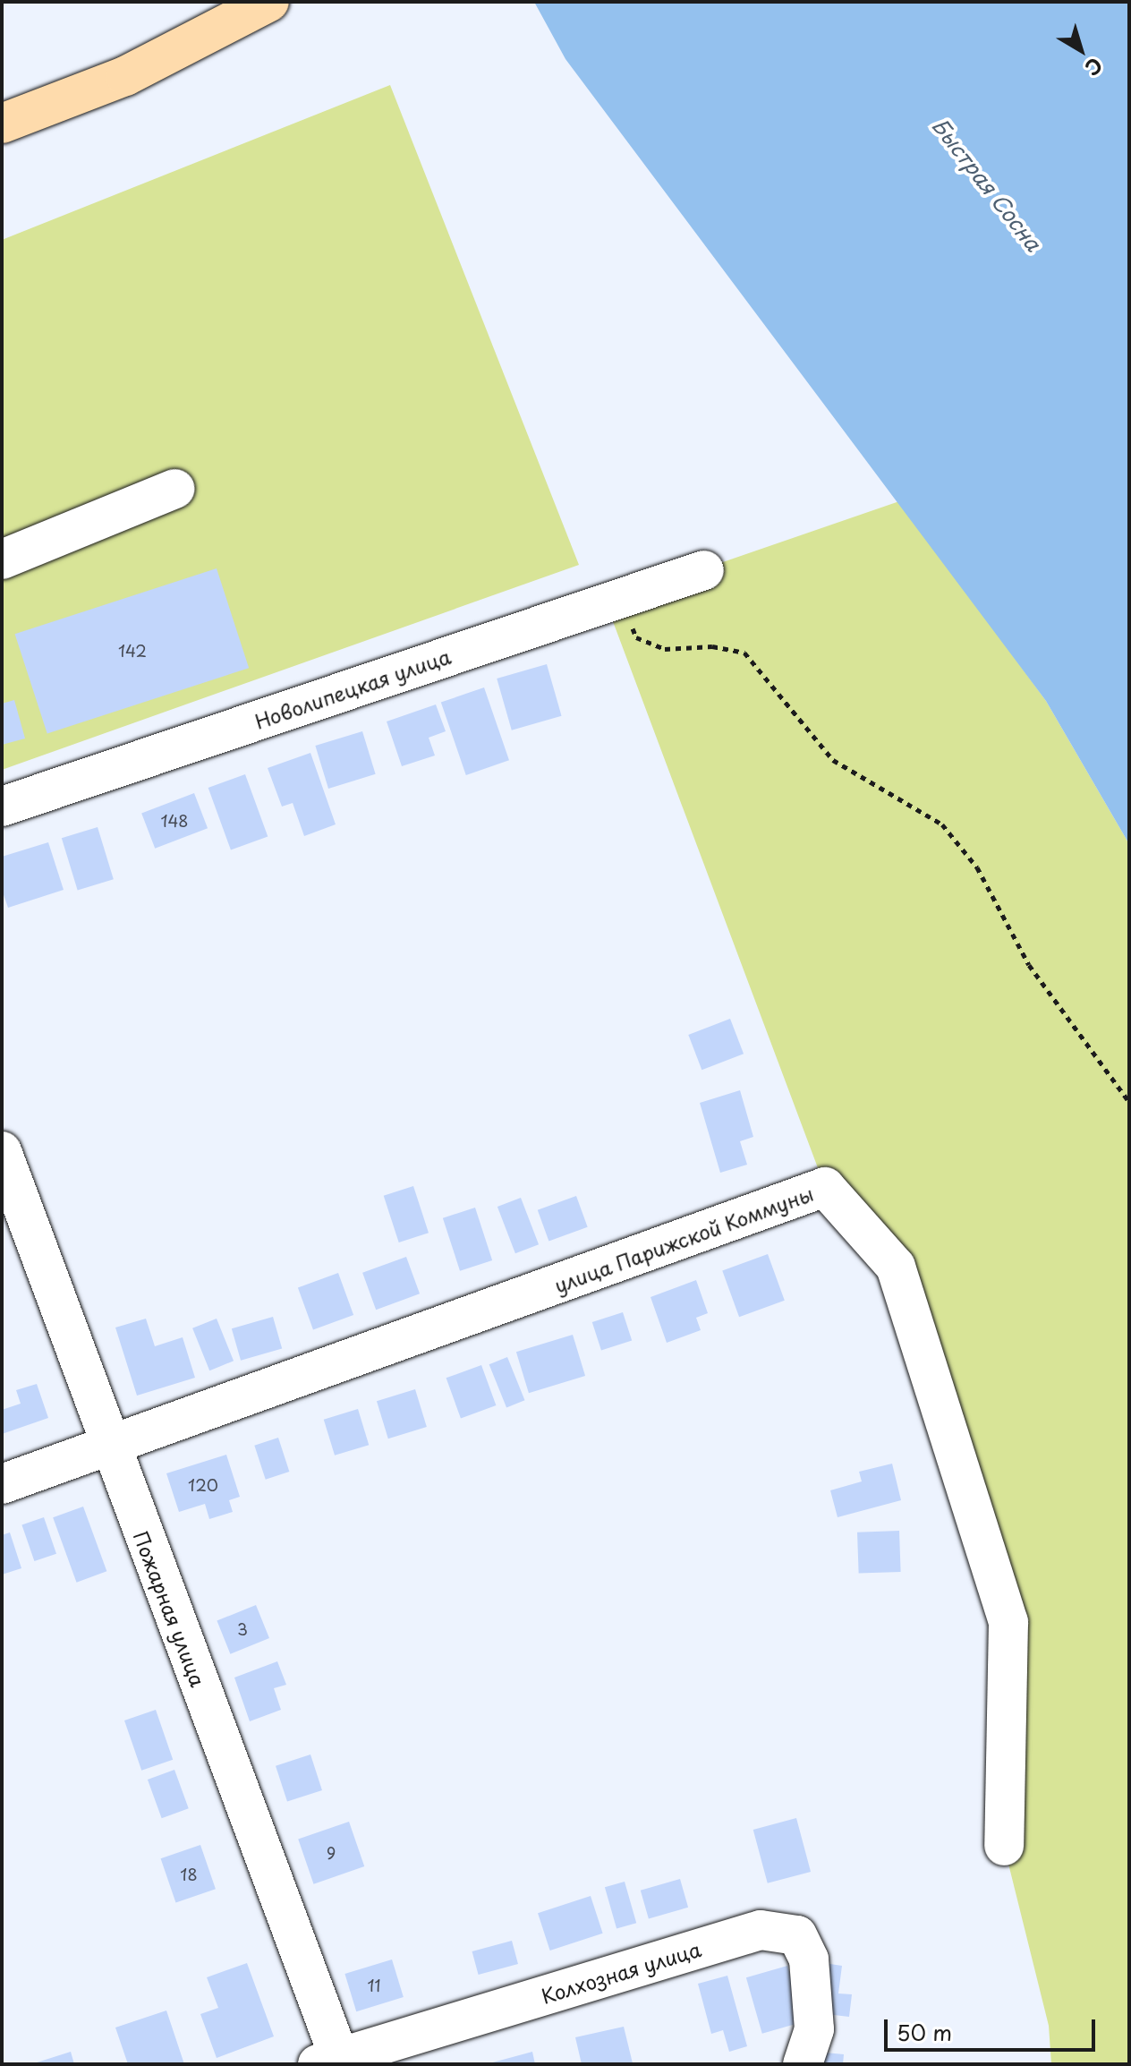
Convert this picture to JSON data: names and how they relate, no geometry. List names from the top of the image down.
{
  "streets": {
    "street": [
      "Новолипецкая улица",
      "улица Парижской Коммуны",
      "Пожарная улица",
      "Колхозная улица"
    ]
  },
  "crossings": [
    ["улица Парижской Коммуны", "Пожарная улица"],
    ["Пожарная улица", "Колхозная улица"]
  ],
  "water": ["Быстрая Сосна"],
  "house_numbers": [
    "142",
    "148",
    "120",
    "3",
    "9",
    "18",
    "11"
  ],
  "scale_bar": "50 m",
  "north": "bottom right"
}
